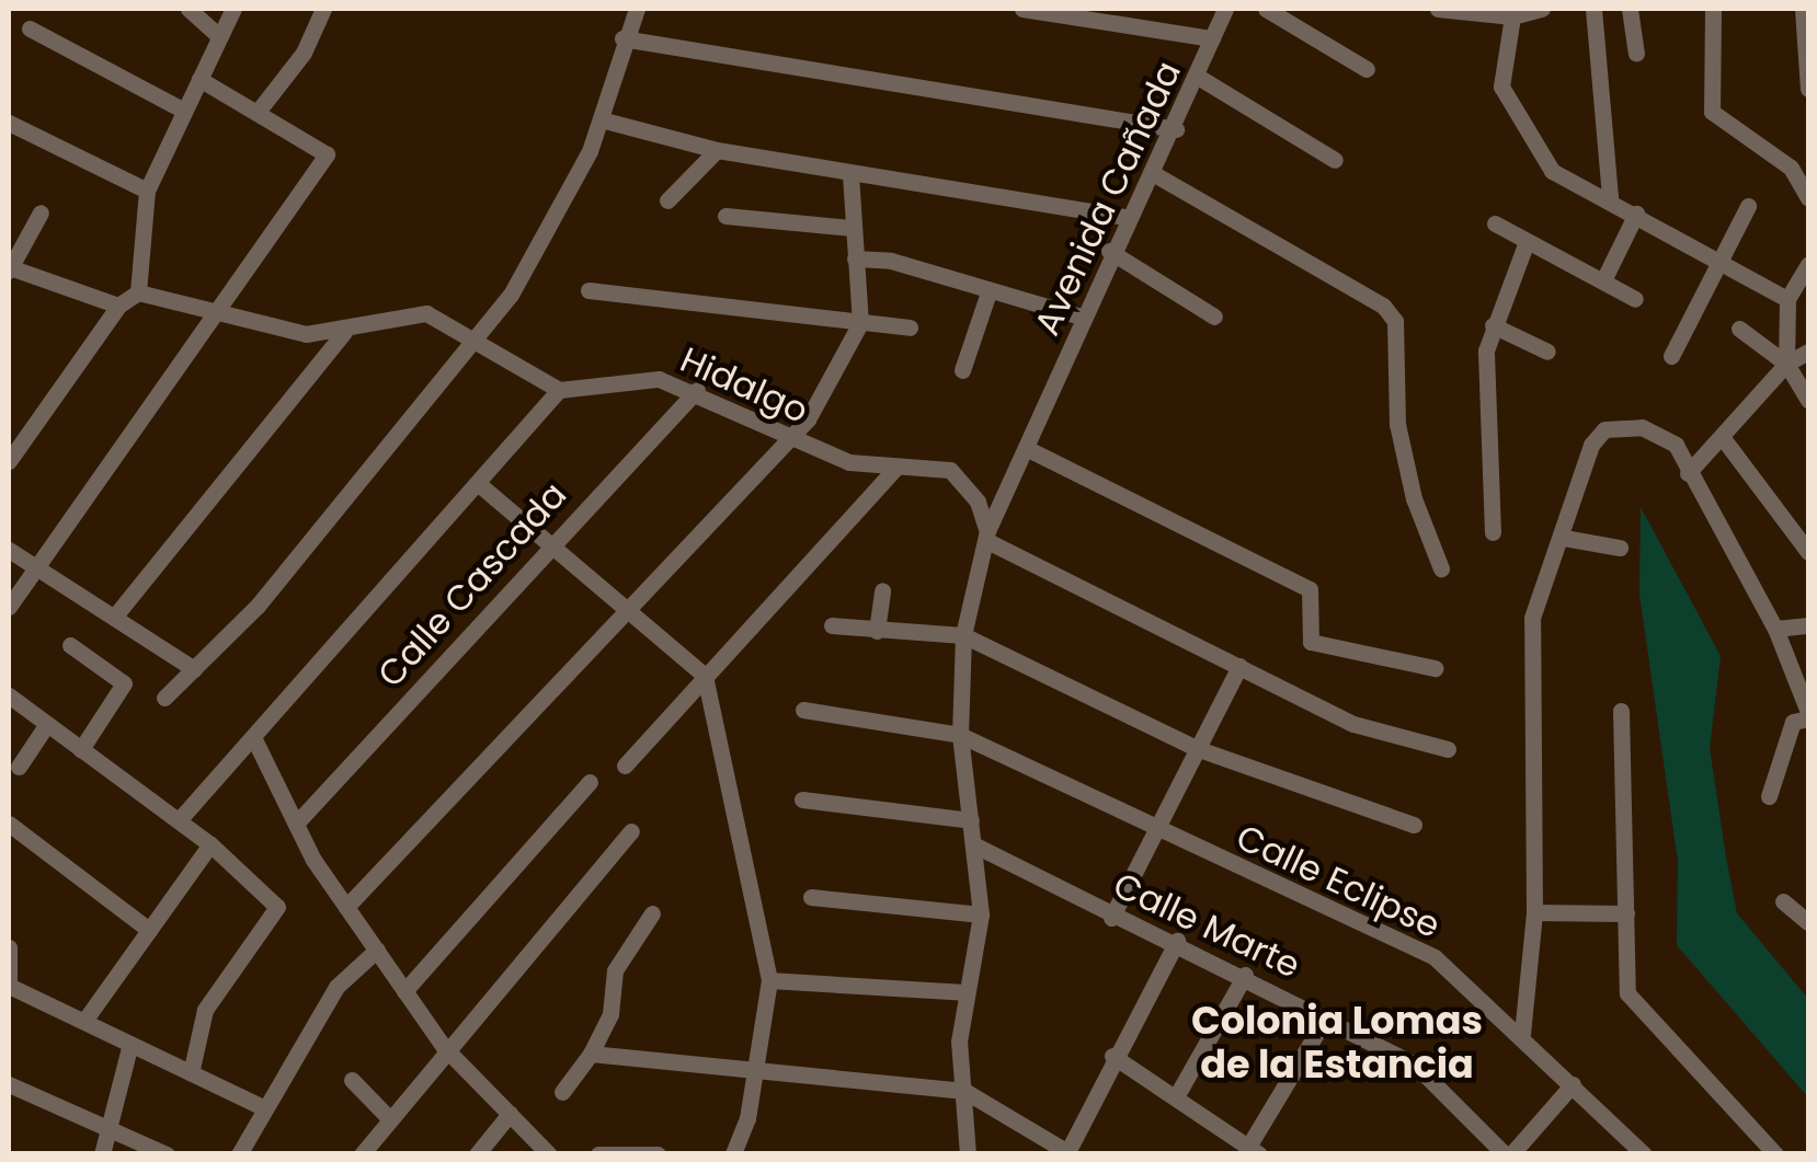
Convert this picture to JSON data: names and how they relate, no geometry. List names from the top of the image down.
{
  "streets": {
    "street": [
      "Avenida Cañada",
      "Hidalgo",
      "Calle Cascada",
      "Calle Eclipse",
      "Calle Marte"
    ]
  },
  "crossings": [
    ["Avenida Cañada", "Hidalgo"],
    ["Avenida Cañada", "Calle Eclipse"],
    ["Avenida Cañada", "Calle Marte"],
    ["Hidalgo", "Calle Cascada"]
  ],
  "districts": ["Colonia Lomas de la Estancia"]
}
